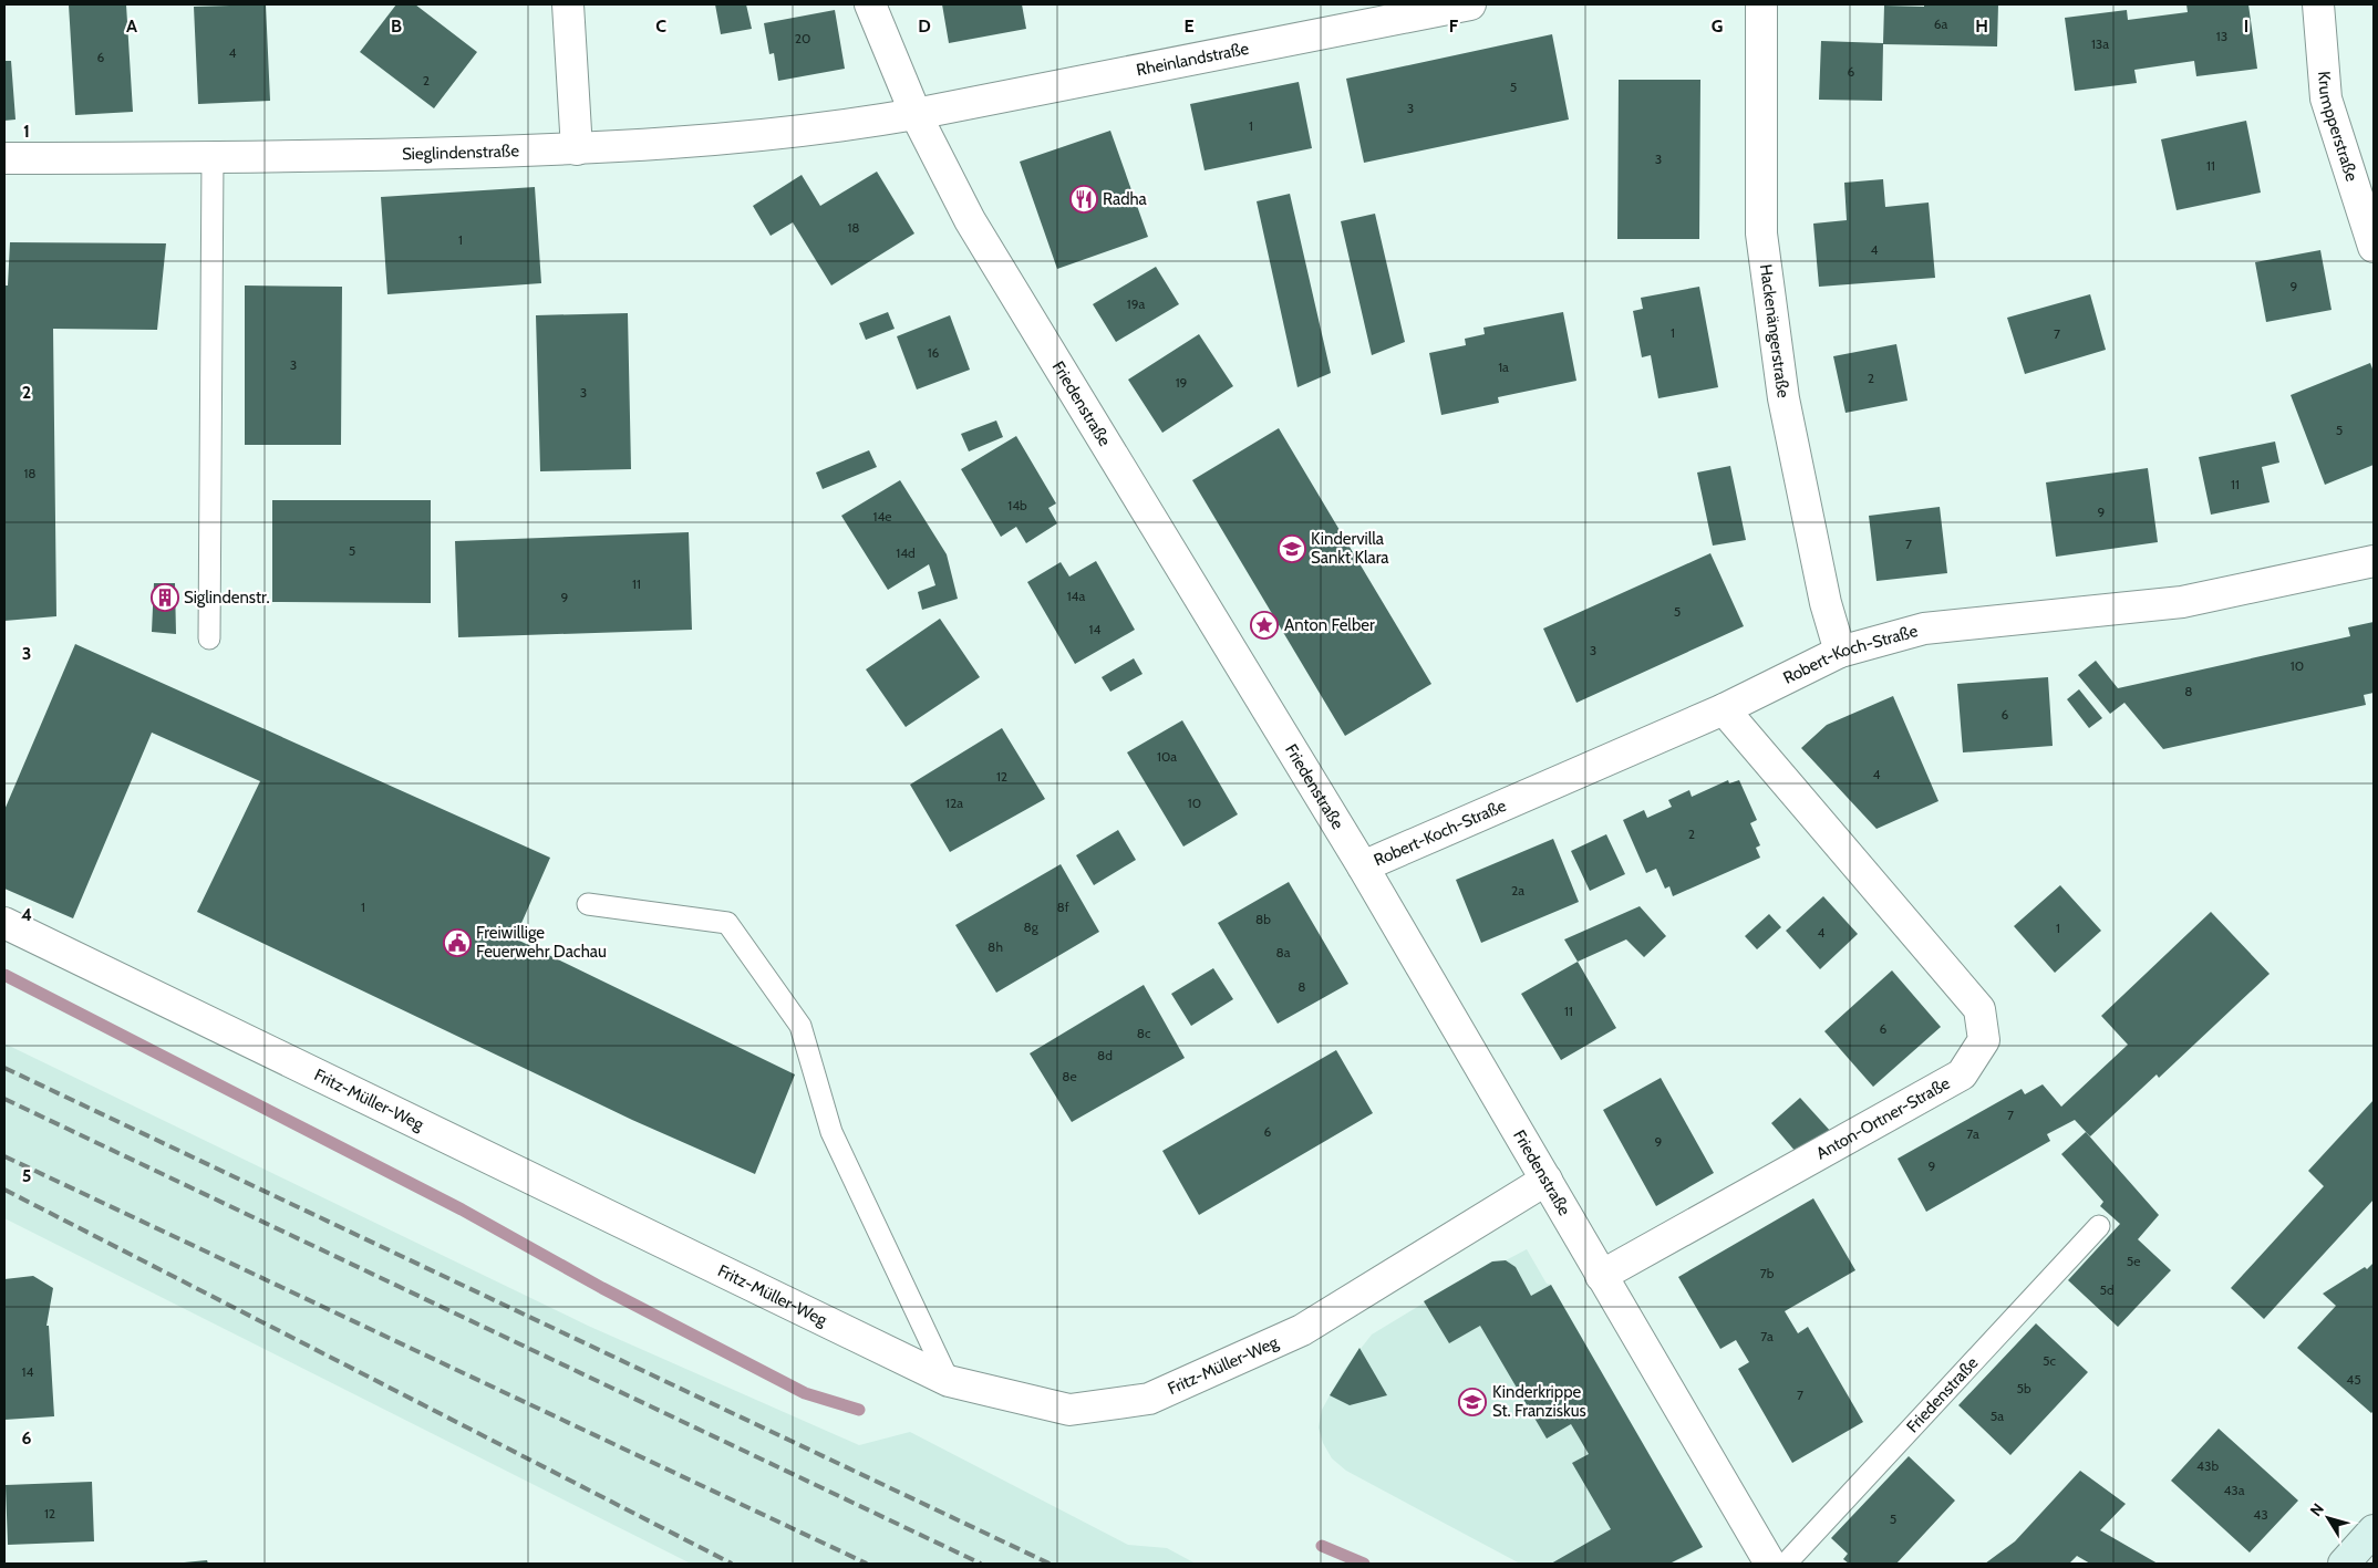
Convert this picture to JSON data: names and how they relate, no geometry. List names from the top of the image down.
{
  "streets": {
    "street": [
      "Rheinlandstraße",
      "Krumpperstraße",
      "Sieglindenstraße",
      "Hackenängerstraße",
      "Friedenstraße",
      "Robert-Koch-Straße",
      "Fritz-Müller-Weg",
      "Anton-Ortner-Straße"
    ]
  },
  "crossings": [
    ["Rheinlandstraße", "Sieglindenstraße"],
    ["Rheinlandstraße", "Friedenstraße"],
    ["Sieglindenstraße", "Friedenstraße"],
    ["Hackenängerstraße", "Robert-Koch-Straße"],
    ["Friedenstraße", "Robert-Koch-Straße"],
    ["Friedenstraße", "Fritz-Müller-Weg"],
    ["Friedenstraße", "Anton-Ortner-Straße"],
    ["Robert-Koch-Straße", "Anton-Ortner-Straße"]
  ],
  "places": {
    "restaurant": ["Radha"],
    "school or university": ["Kindervilla Sankt Klara", "Kinderkrippe St. Franziskus"],
    "building": ["Siglindenstr."],
    "place": ["Anton Felber"],
    "public building": ["Freiwillige Feuerwehr Dachau"]
  },
  "house_numbers": [
    "6a",
    "13",
    "20",
    "13a",
    "4",
    "6",
    "6",
    "2",
    "5",
    "3",
    "1",
    "3",
    "11",
    "18",
    "1",
    "4",
    "9",
    "19a",
    "1",
    "7",
    "16",
    "3",
    "1a",
    "2",
    "19",
    "3",
    "5",
    "18",
    "11",
    "14b",
    "9",
    "14e",
    "7",
    "5",
    "14d",
    "11",
    "14a",
    "9",
    "5",
    "14",
    "3",
    "10",
    "8",
    "6",
    "10a",
    "4",
    "12",
    "12a",
    "10",
    "2",
    "2a",
    "1",
    "8f",
    "8b",
    "8g",
    "1",
    "4",
    "8h",
    "8a",
    "8",
    "11",
    "6",
    "8c",
    "8d",
    "8e",
    "7",
    "6",
    "7a",
    "9",
    "9",
    "5e",
    "7b",
    "5d",
    "7a",
    "5c",
    "14",
    "45",
    "5b",
    "7",
    "5a",
    "43b",
    "43a",
    "12",
    "43",
    "5"
  ],
  "north": "top left",
  "grid": {
    "columns": [
      "A",
      "B",
      "C",
      "D",
      "E",
      "F",
      "G",
      "H",
      "I"
    ],
    "rows": [
      "1",
      "2",
      "3",
      "4",
      "5",
      "6"
    ]
  }
}
